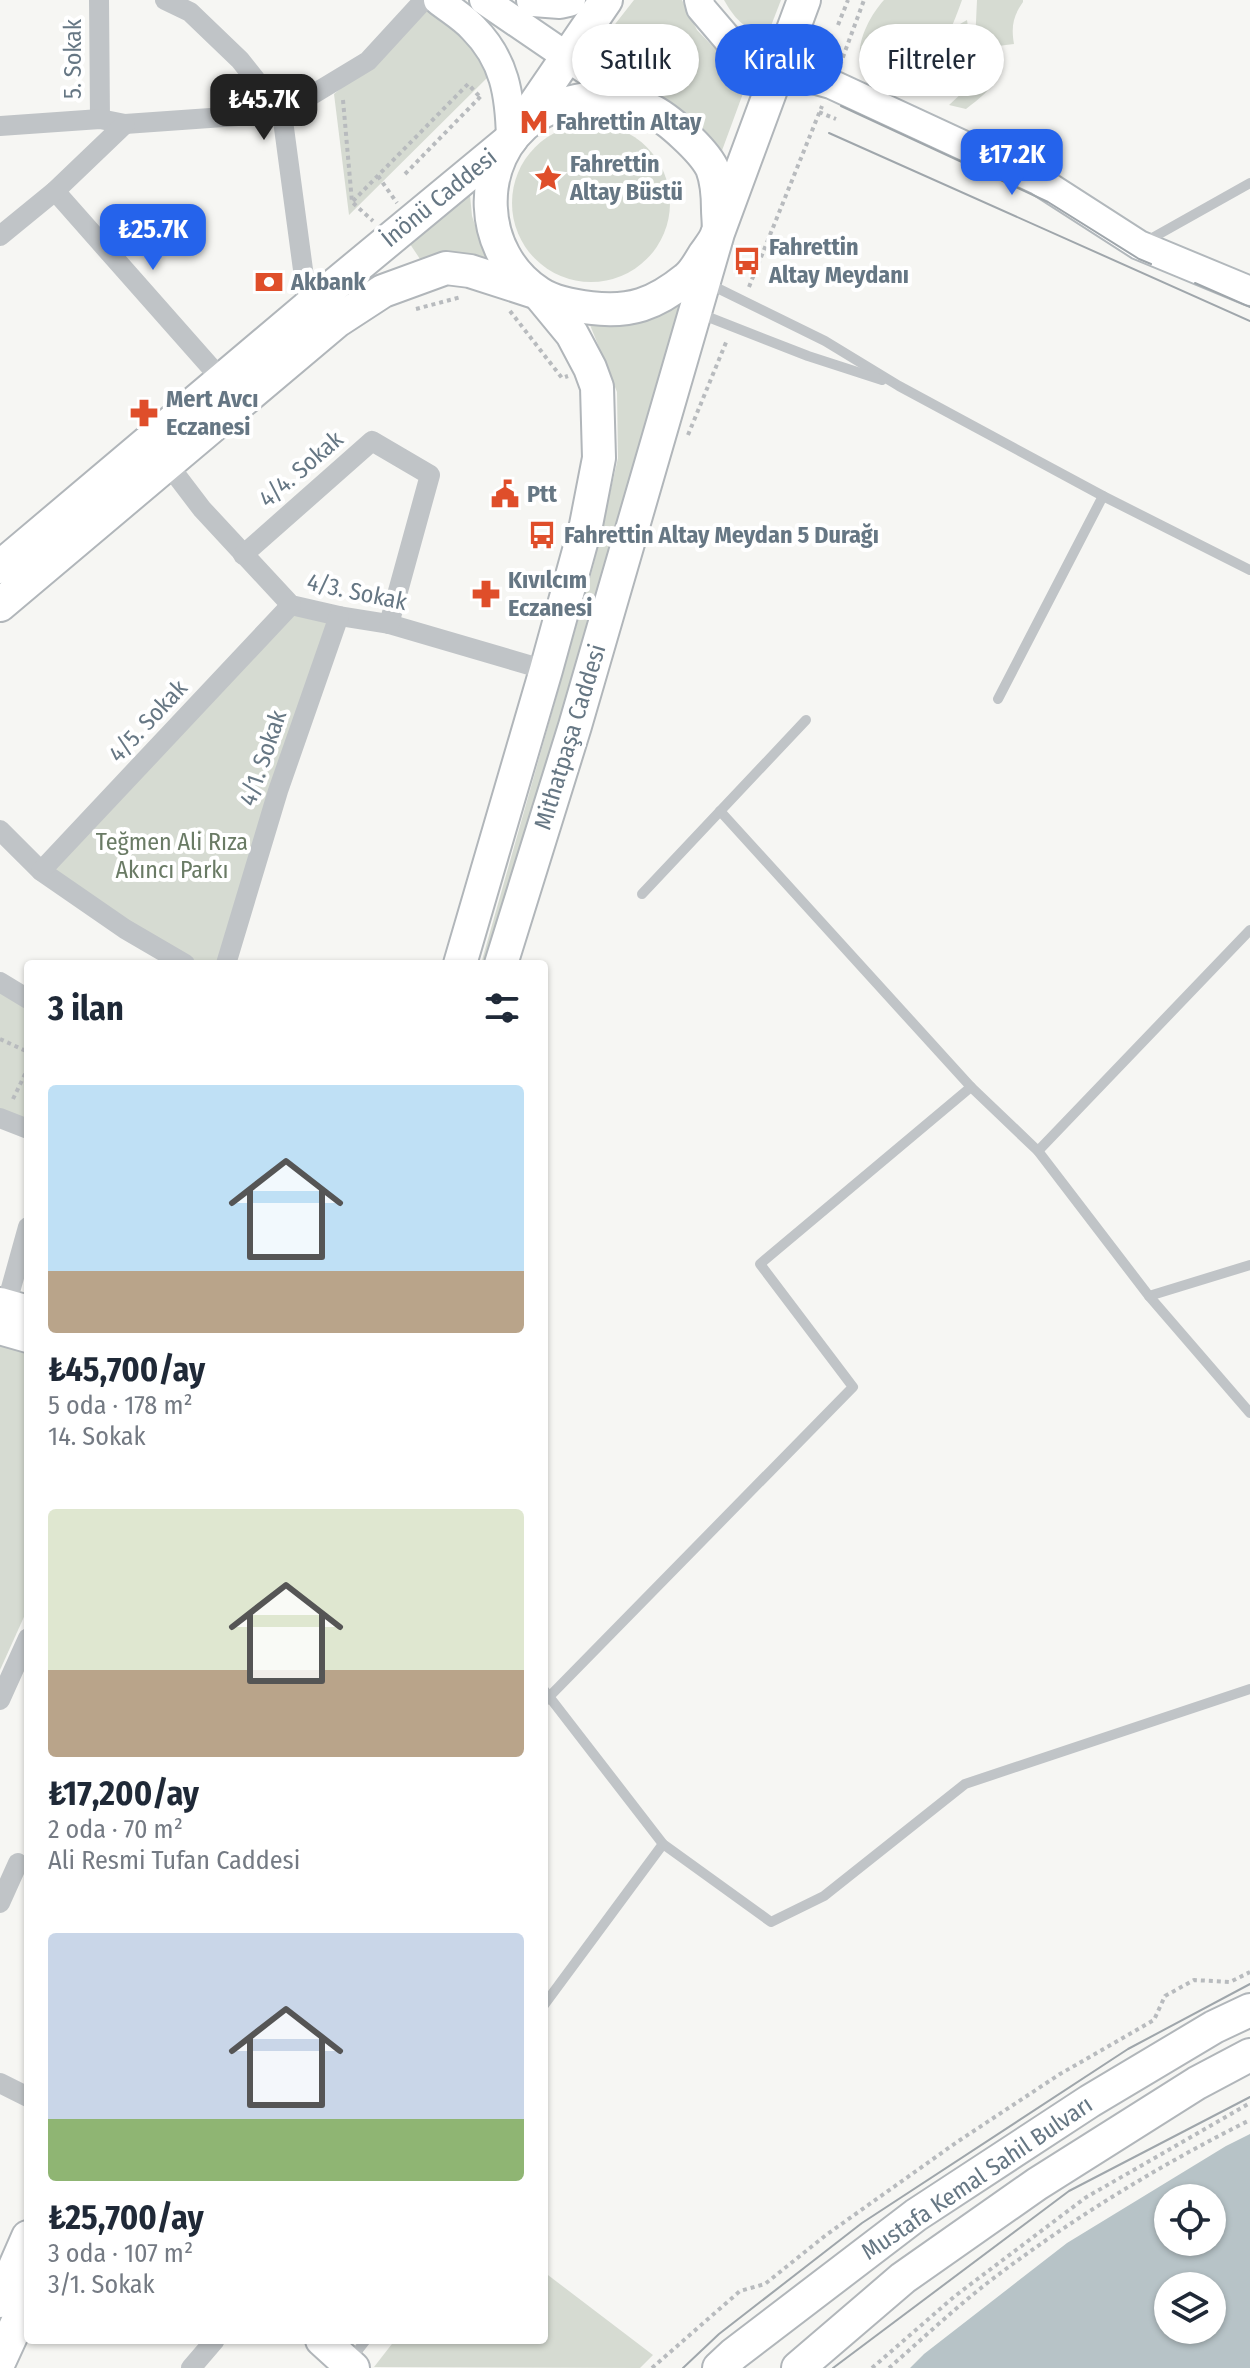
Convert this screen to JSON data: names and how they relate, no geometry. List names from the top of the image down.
{
  "streets": {
    "main road": ["İnönü Caddesi", "Mithatpaşa Caddesi", "Mustafa Kemal Sahil Bulvarı"],
    "street": [
      "5. Sokak",
      "4/4. Sokak",
      "4/3. Sokak",
      "4/5. Sokak",
      "4/1. Sokak"
    ]
  },
  "crossings": [
    ["İnönü Caddesi", "4/3. Sokak"],
    ["İnönü Caddesi", "Mithatpaşa Caddesi"],
    ["4/4. Sokak", "4/3. Sokak"],
    ["4/3. Sokak", "4/5. Sokak"],
    ["4/3. Sokak", "Mithatpaşa Caddesi"],
    ["4/3. Sokak", "4/1. Sokak"]
  ],
  "parks": ["Teğmen Ali Rıza Akıncı Parkı"],
  "places": {
    "metro station": ["Fahrettin Altay"],
    "place": ["Fahrettin Altay Büstü"],
    "bus stop": ["Fahrettin Altay Meydanı", "Fahrettin Altay Meydan 5 Durağı"],
    "bank": ["Akbank"],
    "pharmacy": ["Mert Avcı Eczanesi", "Kıvılcım Eczanesi"],
    "public building": ["Ptt"]
  },
  "page": {
    "chip": ["Satılık", "Kiralık", "Filtreler"],
    "price": ["₺45.7K", "₺17.2K", "₺25.7K"],
    "heading": "3 ilan",
    "list": [
      {
        "name": "₺45,700/ay",
        "note": "5 oda · 178 m² · 14. Sokak"
      },
      {
        "name": "₺17,200/ay",
        "note": "2 oda · 70 m² · Ali Resmi Tufan Caddesi"
      },
      {
        "name": "₺25,700/ay",
        "note": "3 oda · 107 m² · 3/1. Sokak"
      }
    ]
  }
}
